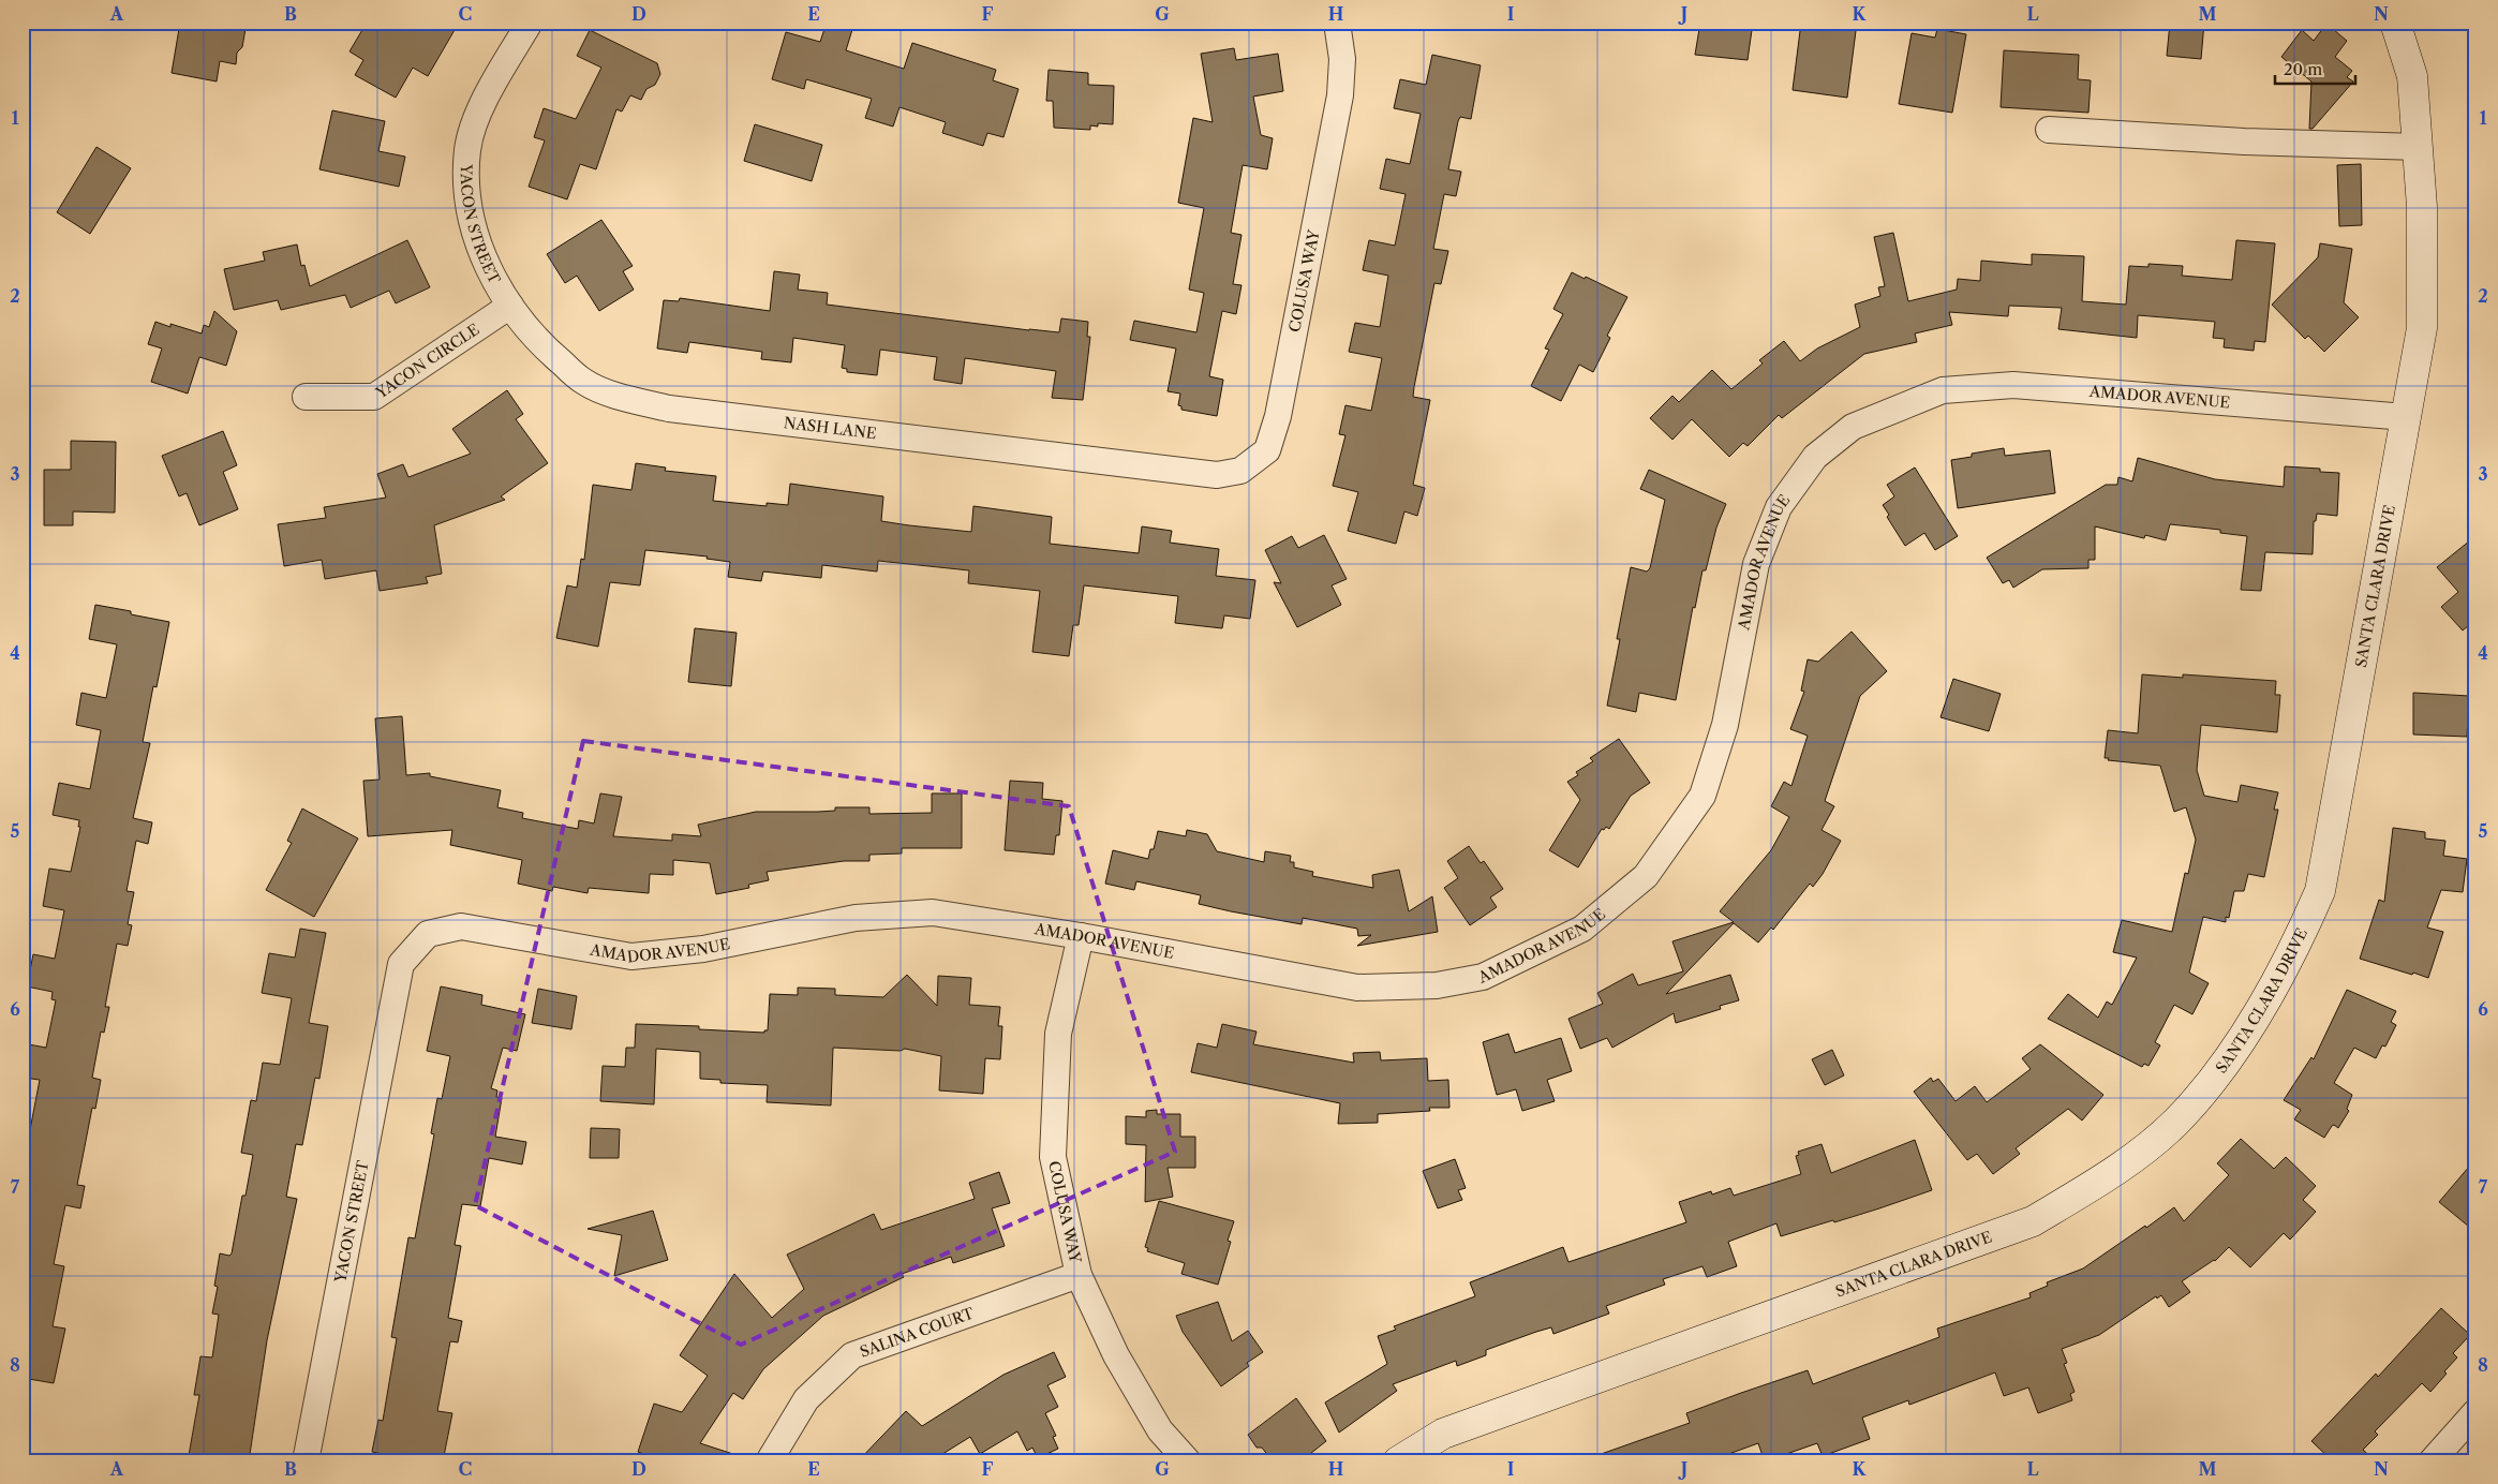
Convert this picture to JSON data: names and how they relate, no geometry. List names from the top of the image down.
{
  "streets": {
    "street": [
      "YACON STREET",
      "COLUSA WAY",
      "YACON CIRCLE",
      "AMADOR AVENUE",
      "NASH LANE",
      "SANTA CLARA DRIVE",
      "SALINA COURT"
    ]
  },
  "crossings": [
    ["YACON STREET", "YACON CIRCLE"],
    ["YACON STREET", "AMADOR AVENUE"],
    ["YACON STREET", "NASH LANE"],
    ["COLUSA WAY", "AMADOR AVENUE"],
    ["COLUSA WAY", "NASH LANE"],
    ["COLUSA WAY", "SALINA COURT"],
    ["YACON CIRCLE", "NASH LANE"],
    ["AMADOR AVENUE", "SANTA CLARA DRIVE"]
  ],
  "scale_bar": "20 m",
  "grid": {
    "columns": [
      "A",
      "B",
      "C",
      "D",
      "E",
      "F",
      "G",
      "H",
      "I",
      "J",
      "K",
      "L",
      "M",
      "N"
    ],
    "rows": [
      "1",
      "2",
      "3",
      "4",
      "5",
      "6",
      "7",
      "8"
    ]
  }
}
